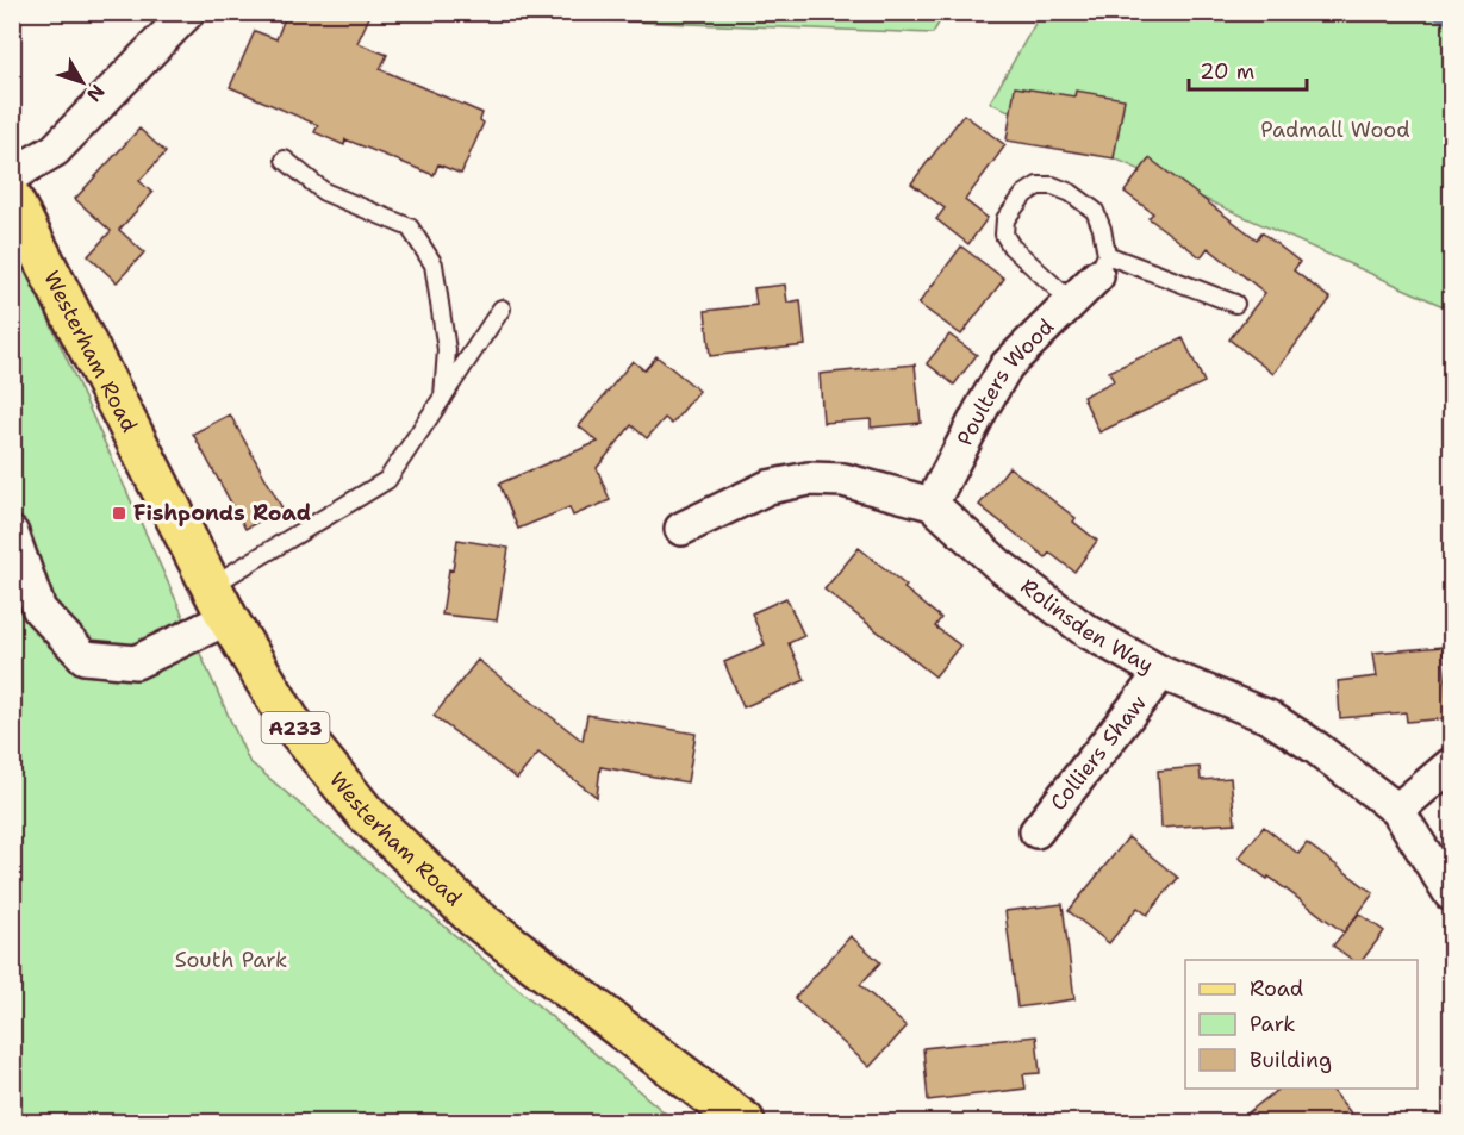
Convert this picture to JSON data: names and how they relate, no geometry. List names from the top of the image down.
{
  "streets": {
    "main road": ["Westerham Road", "A233"],
    "street": ["Poulters Wood", "Rolinsden Way", "Colliers Shaw"]
  },
  "crossings": [
    ["Poulters Wood", "Rolinsden Way"],
    ["Rolinsden Way", "Colliers Shaw"]
  ],
  "parks": ["Padmall Wood", "South Park"],
  "places": {
    "transit": ["Fishponds Road"]
  },
  "legend": ["Road", "Park", "Building"],
  "scale_bar": "20 m",
  "north": "bottom right"
}
